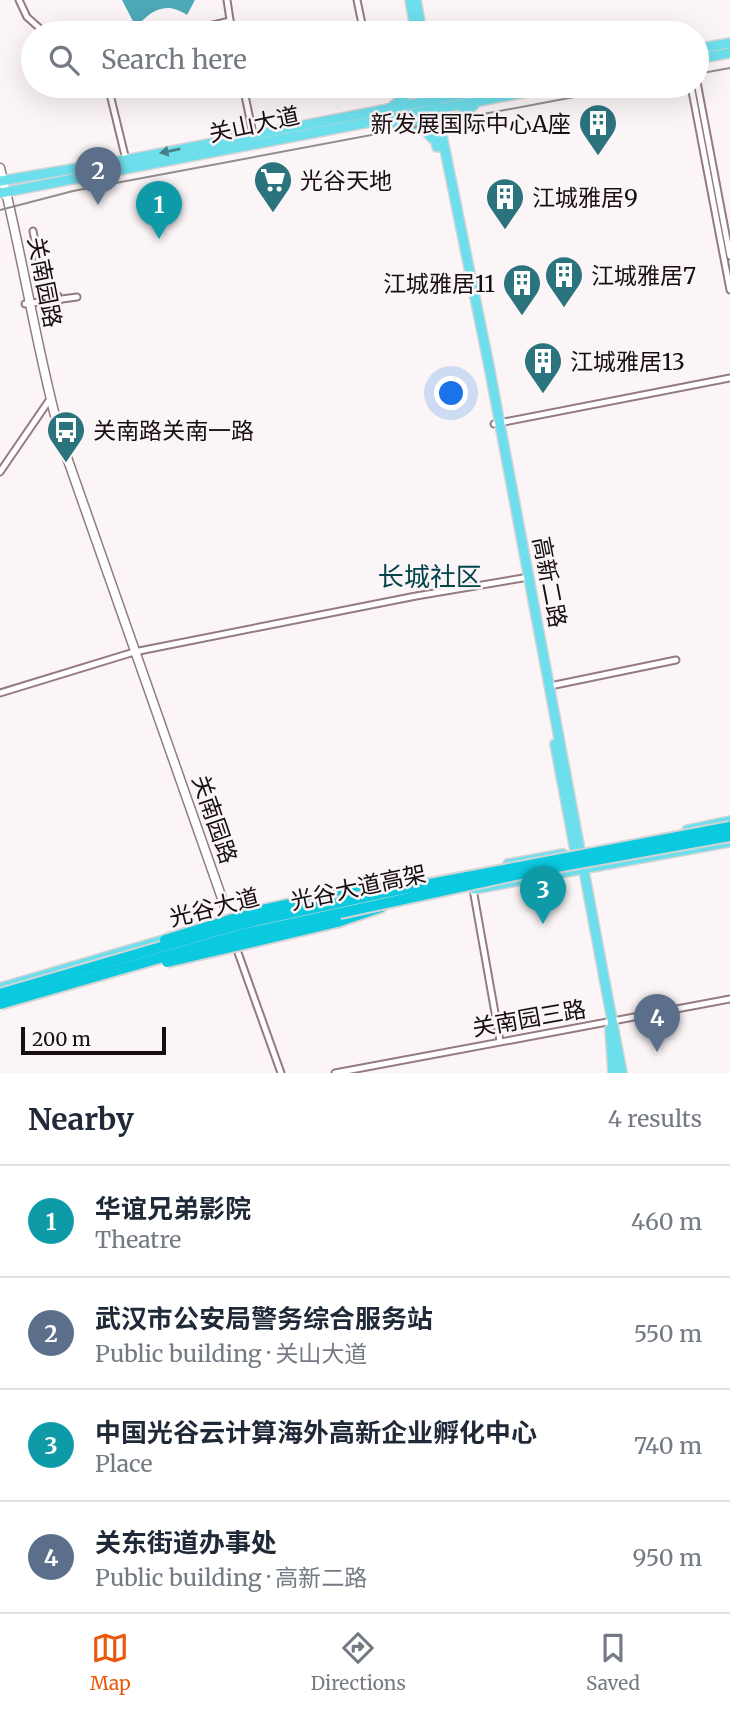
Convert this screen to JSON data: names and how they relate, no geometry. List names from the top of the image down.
{
  "streets": {
    "highway": ["光谷大道高架"],
    "main road": [
      "关山大道",
      "关南园路",
      "高新二路",
      "光谷大道"
    ],
    "street": ["关南园三路"]
  },
  "crossings": [
    ["关山大道", "关南园路"],
    ["关山大道", "高新二路"],
    ["关南园路", "光谷大道"],
    ["高新二路", "光谷大道"],
    ["高新二路", "关南园三路"],
    ["光谷大道高架", "光谷大道"]
  ],
  "districts": ["长城社区"],
  "places": {
    "building": [
      "新发展国际中心A座",
      "江城雅居9",
      "江城雅居7",
      "江城雅居11",
      "江城雅居13"
    ],
    "supermarket": ["光谷天地"],
    "bus stop": ["关南路关南一路"]
  },
  "scale_bar": "200 m",
  "page": {
    "search": "Search here",
    "pins": [
      "2",
      "1",
      "3",
      "4"
    ],
    "scale": "200 m",
    "heading": ["Nearby", "4 results"],
    "list": [
      {
        "mark": "1",
        "name": "华谊兄弟影院",
        "note": "Theatre",
        "value": "460 m"
      },
      {
        "mark": "2",
        "name": "武汉市公安局警务综合服务站",
        "note": "Public building · 关山大道",
        "value": "550 m"
      },
      {
        "mark": "3",
        "name": "中国光谷云计算海外高新企业孵化中心",
        "note": "Place",
        "value": "740 m"
      },
      {
        "mark": "4",
        "name": "关东街道办事处",
        "note": "Public building · 高新二路",
        "value": "950 m"
      }
    ],
    "nav": ["Map", "Directions", "Saved"]
  }
}
